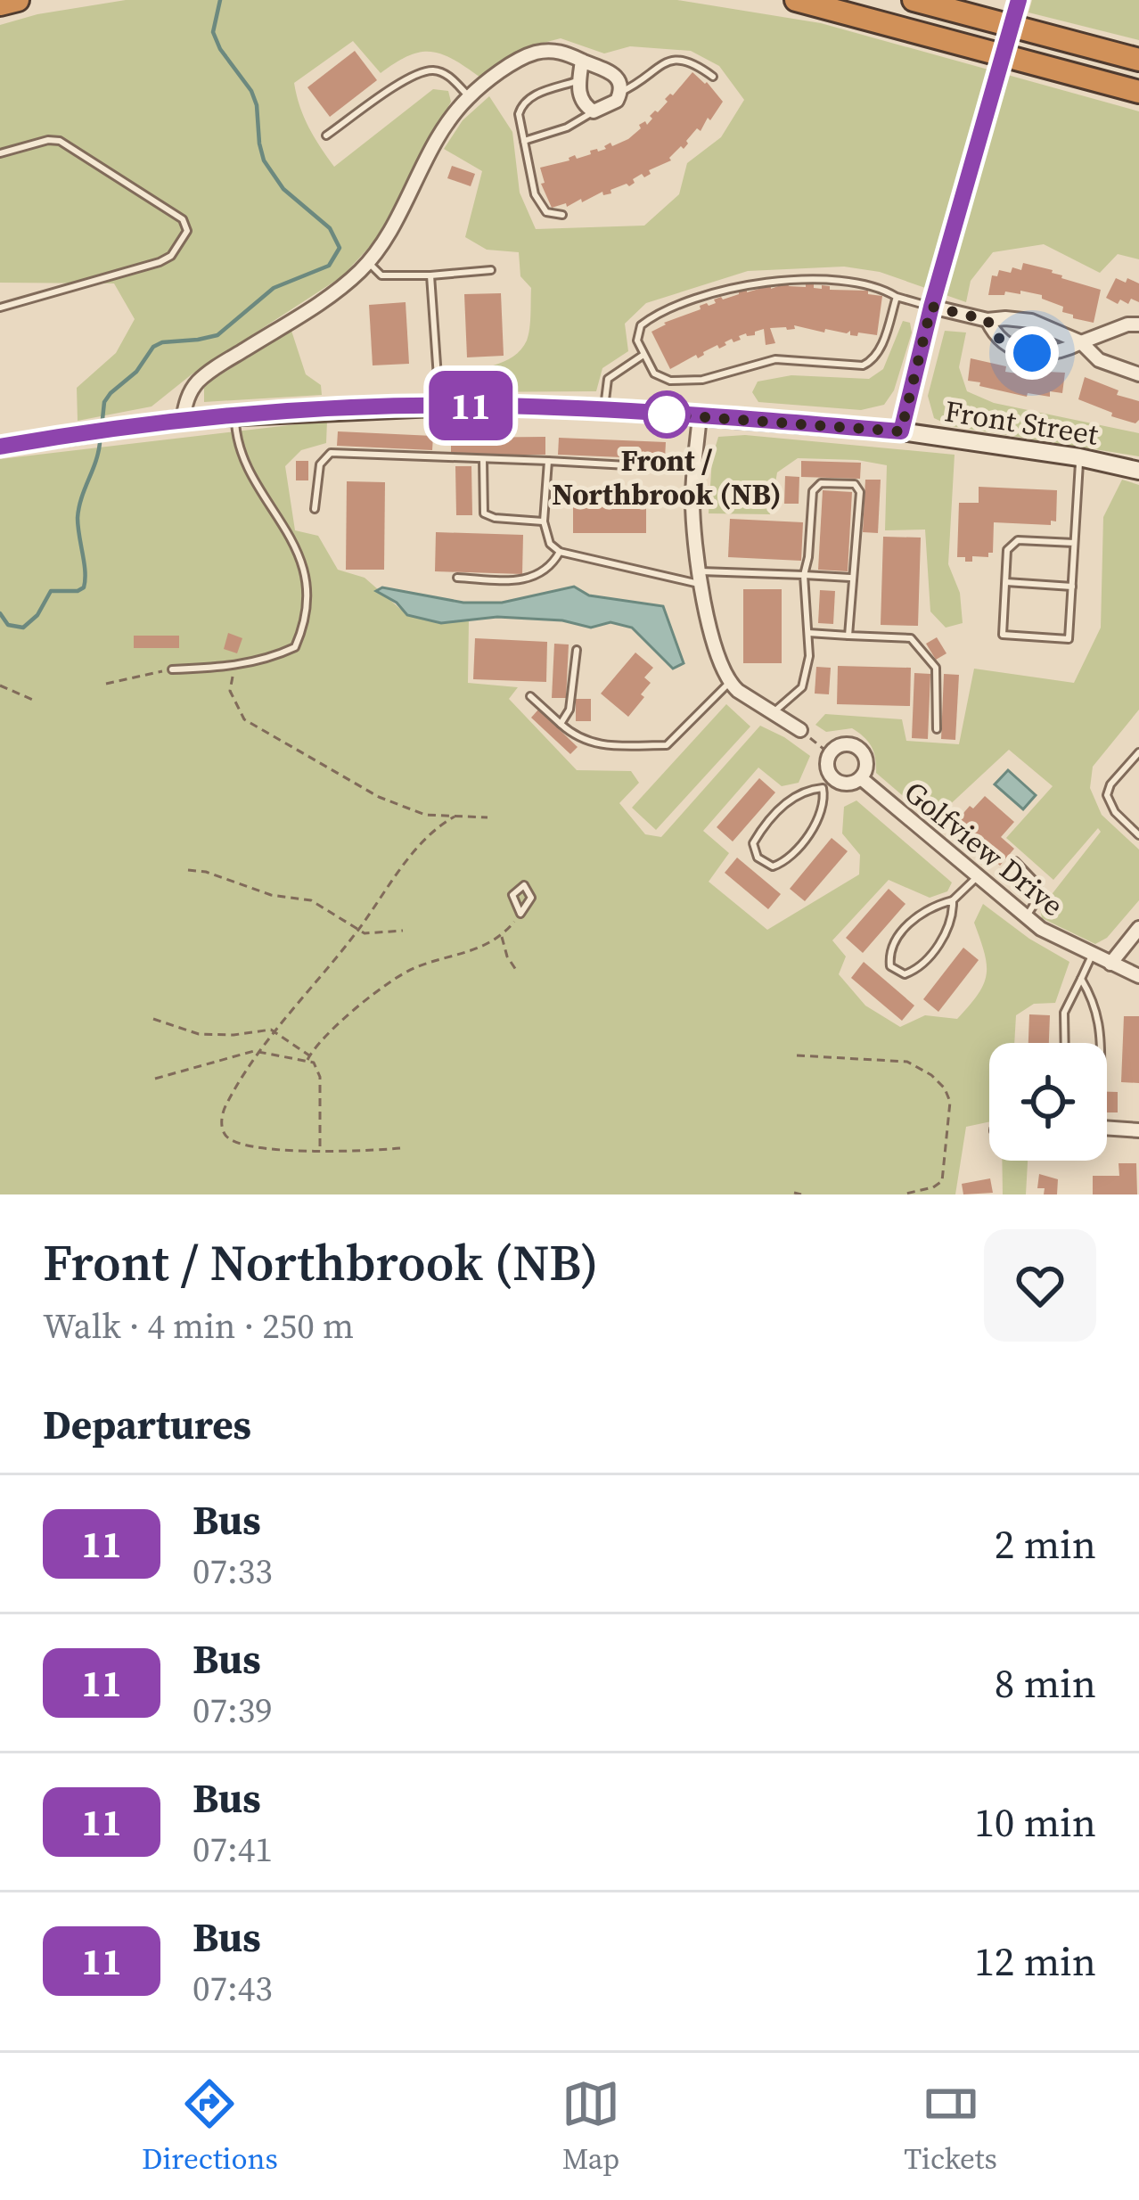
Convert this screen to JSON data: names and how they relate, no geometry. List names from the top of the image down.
{
  "streets": {
    "main road": ["Front Street"],
    "street": ["Golfview Drive"]
  },
  "places": ["Front / Northbrook (NB)"],
  "lines": ["bus line 11"],
  "page": {
    "on_map": "11",
    "heading": [
      ["Front / Northbrook (NB)", "Walk · 4 min · 250 m"],
      "Departures"
    ],
    "list": [
      {
        "mark": "11",
        "name": "Bus",
        "note": "07:33",
        "value": "2 min"
      },
      {
        "mark": "11",
        "name": "Bus",
        "note": "07:39",
        "value": "8 min"
      },
      {
        "mark": "11",
        "name": "Bus",
        "note": "07:41",
        "value": "10 min"
      },
      {
        "mark": "11",
        "name": "Bus",
        "note": "07:43",
        "value": "12 min"
      }
    ],
    "tabs": ["Directions", "Map", "Tickets"]
  }
}
